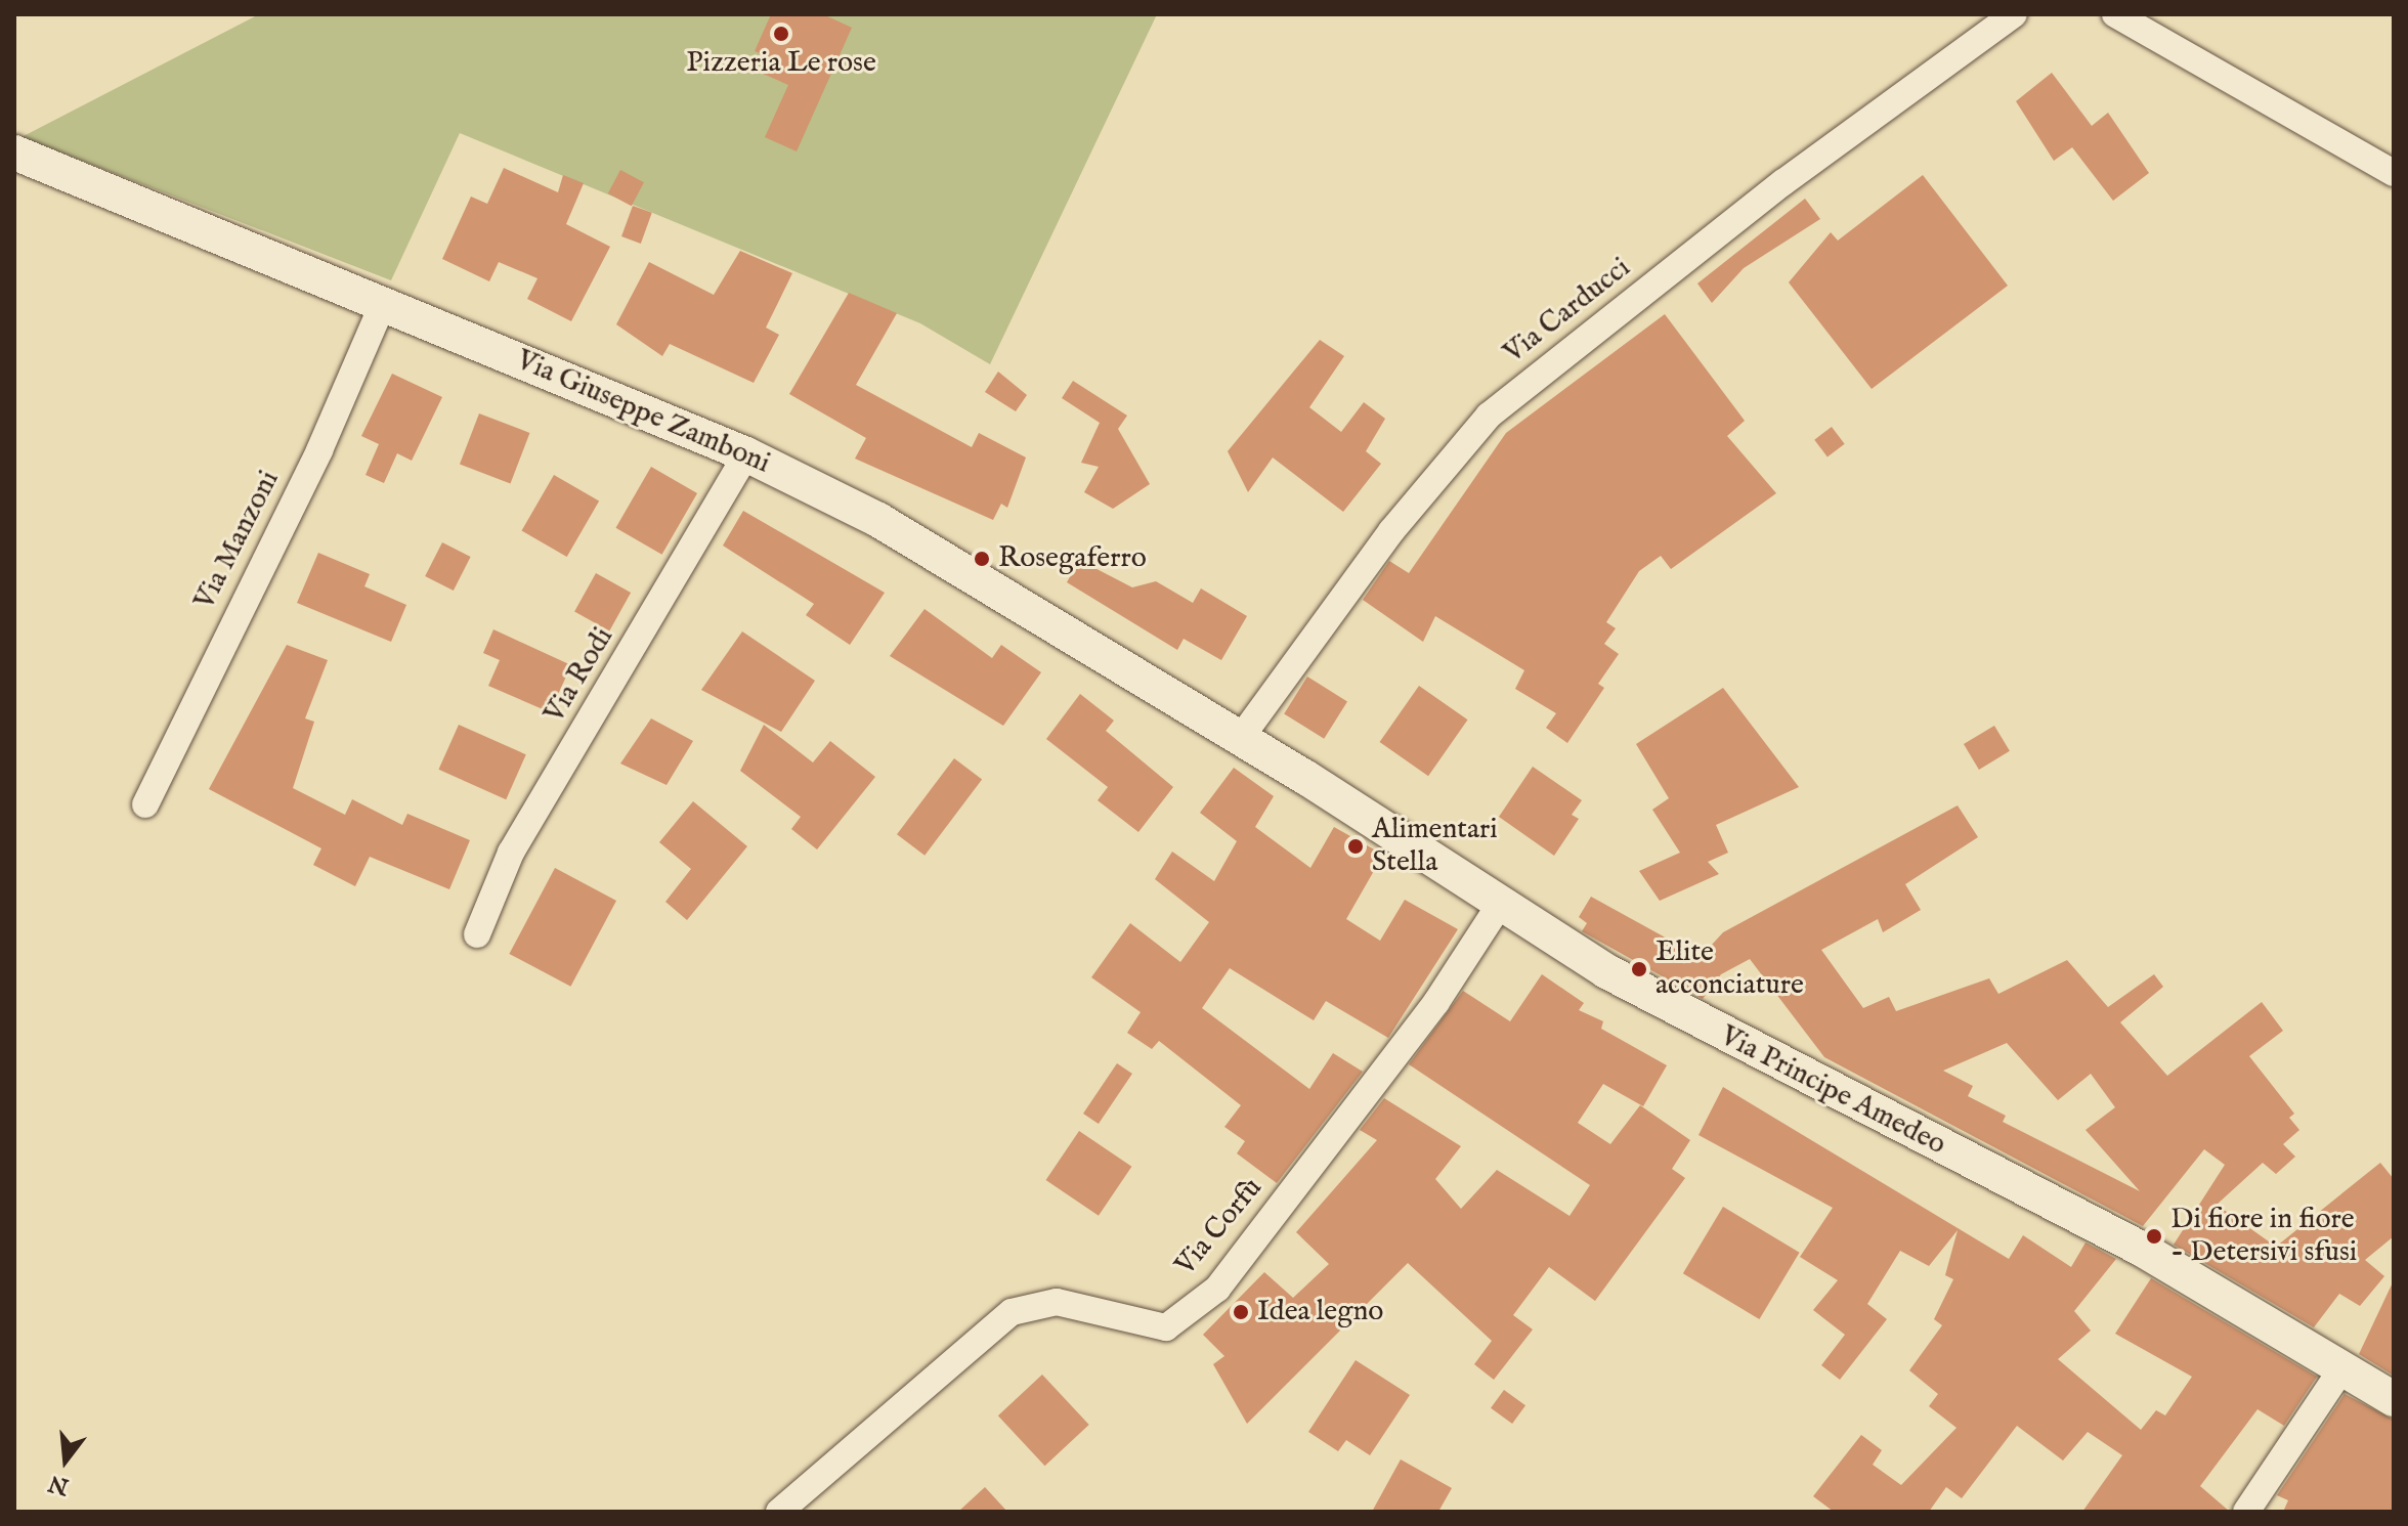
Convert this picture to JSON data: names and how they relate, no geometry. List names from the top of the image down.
{
  "streets": {
    "street": [
      "Via Carducci",
      "Via Giuseppe Zamboni",
      "Via Manzoni",
      "Via Rodi",
      "Via Principe Amedeo",
      "Via Corfù"
    ]
  },
  "crossings": [
    ["Via Carducci", "Via Giuseppe Zamboni"],
    ["Via Carducci", "Via Principe Amedeo"],
    ["Via Giuseppe Zamboni", "Via Manzoni"],
    ["Via Giuseppe Zamboni", "Via Rodi"],
    ["Via Giuseppe Zamboni", "Via Principe Amedeo"],
    ["Via Principe Amedeo", "Via Corfù"]
  ],
  "places": [
    "Pizzeria Le rose",
    "Rosegaferro",
    "Alimentari Stella",
    "Elite acconciature",
    "Di fiore in fiore - Detersivi sfusi",
    "Idea legno"
  ],
  "north": "bottom"
}
